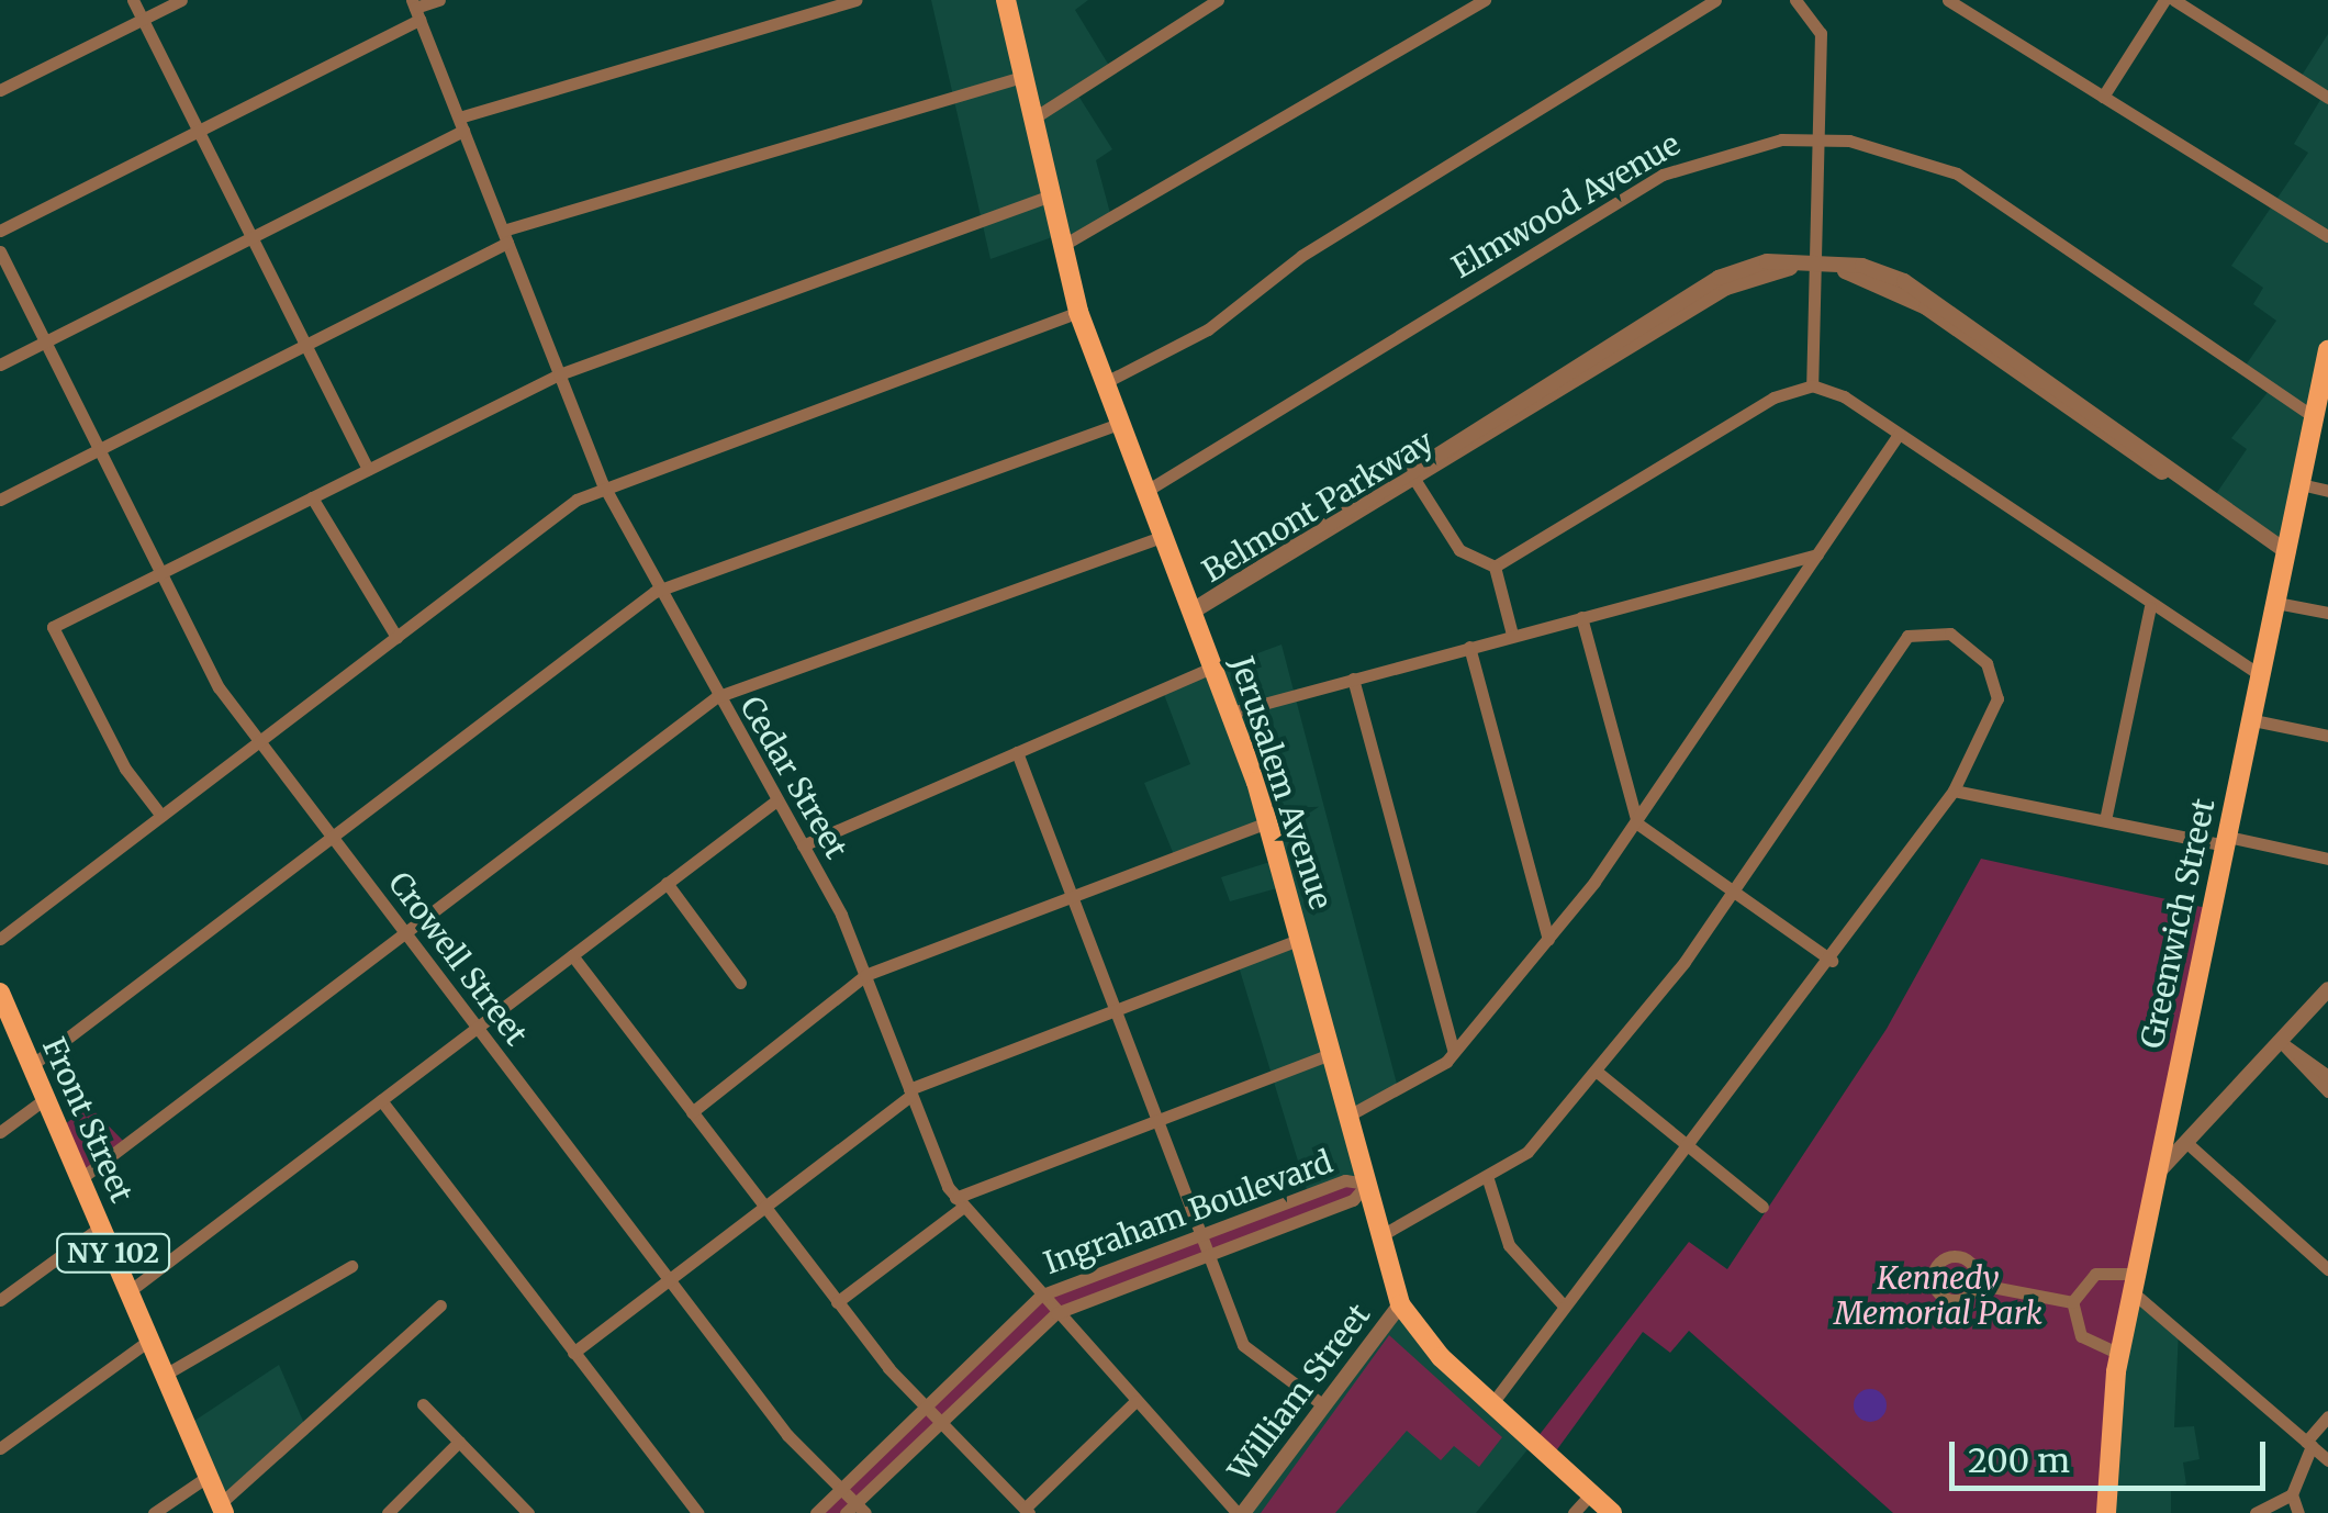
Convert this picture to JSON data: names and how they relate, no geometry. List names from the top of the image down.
{
  "streets": {
    "main road": [
      "Jerusalem Avenue",
      "Greenwich Street",
      "Front Street",
      "NY 102"
    ],
    "street": [
      "Elmwood Avenue",
      "Belmont Parkway",
      "Cedar Street",
      "Crowell Street",
      "Ingraham Boulevard",
      "William Street"
    ]
  },
  "crossings": [
    ["Elmwood Avenue", "Jerusalem Avenue"],
    ["Elmwood Avenue", "Greenwich Street"],
    ["Belmont Parkway", "Jerusalem Avenue"],
    ["Cedar Street", "Ingraham Boulevard"],
    ["Cedar Street", "William Street"],
    ["Jerusalem Avenue", "Ingraham Boulevard"],
    ["Jerusalem Avenue", "William Street"],
    ["Crowell Street", "Ingraham Boulevard"]
  ],
  "parks": ["Kennedy Memorial Park"],
  "scale_bar": "200 m"
}
